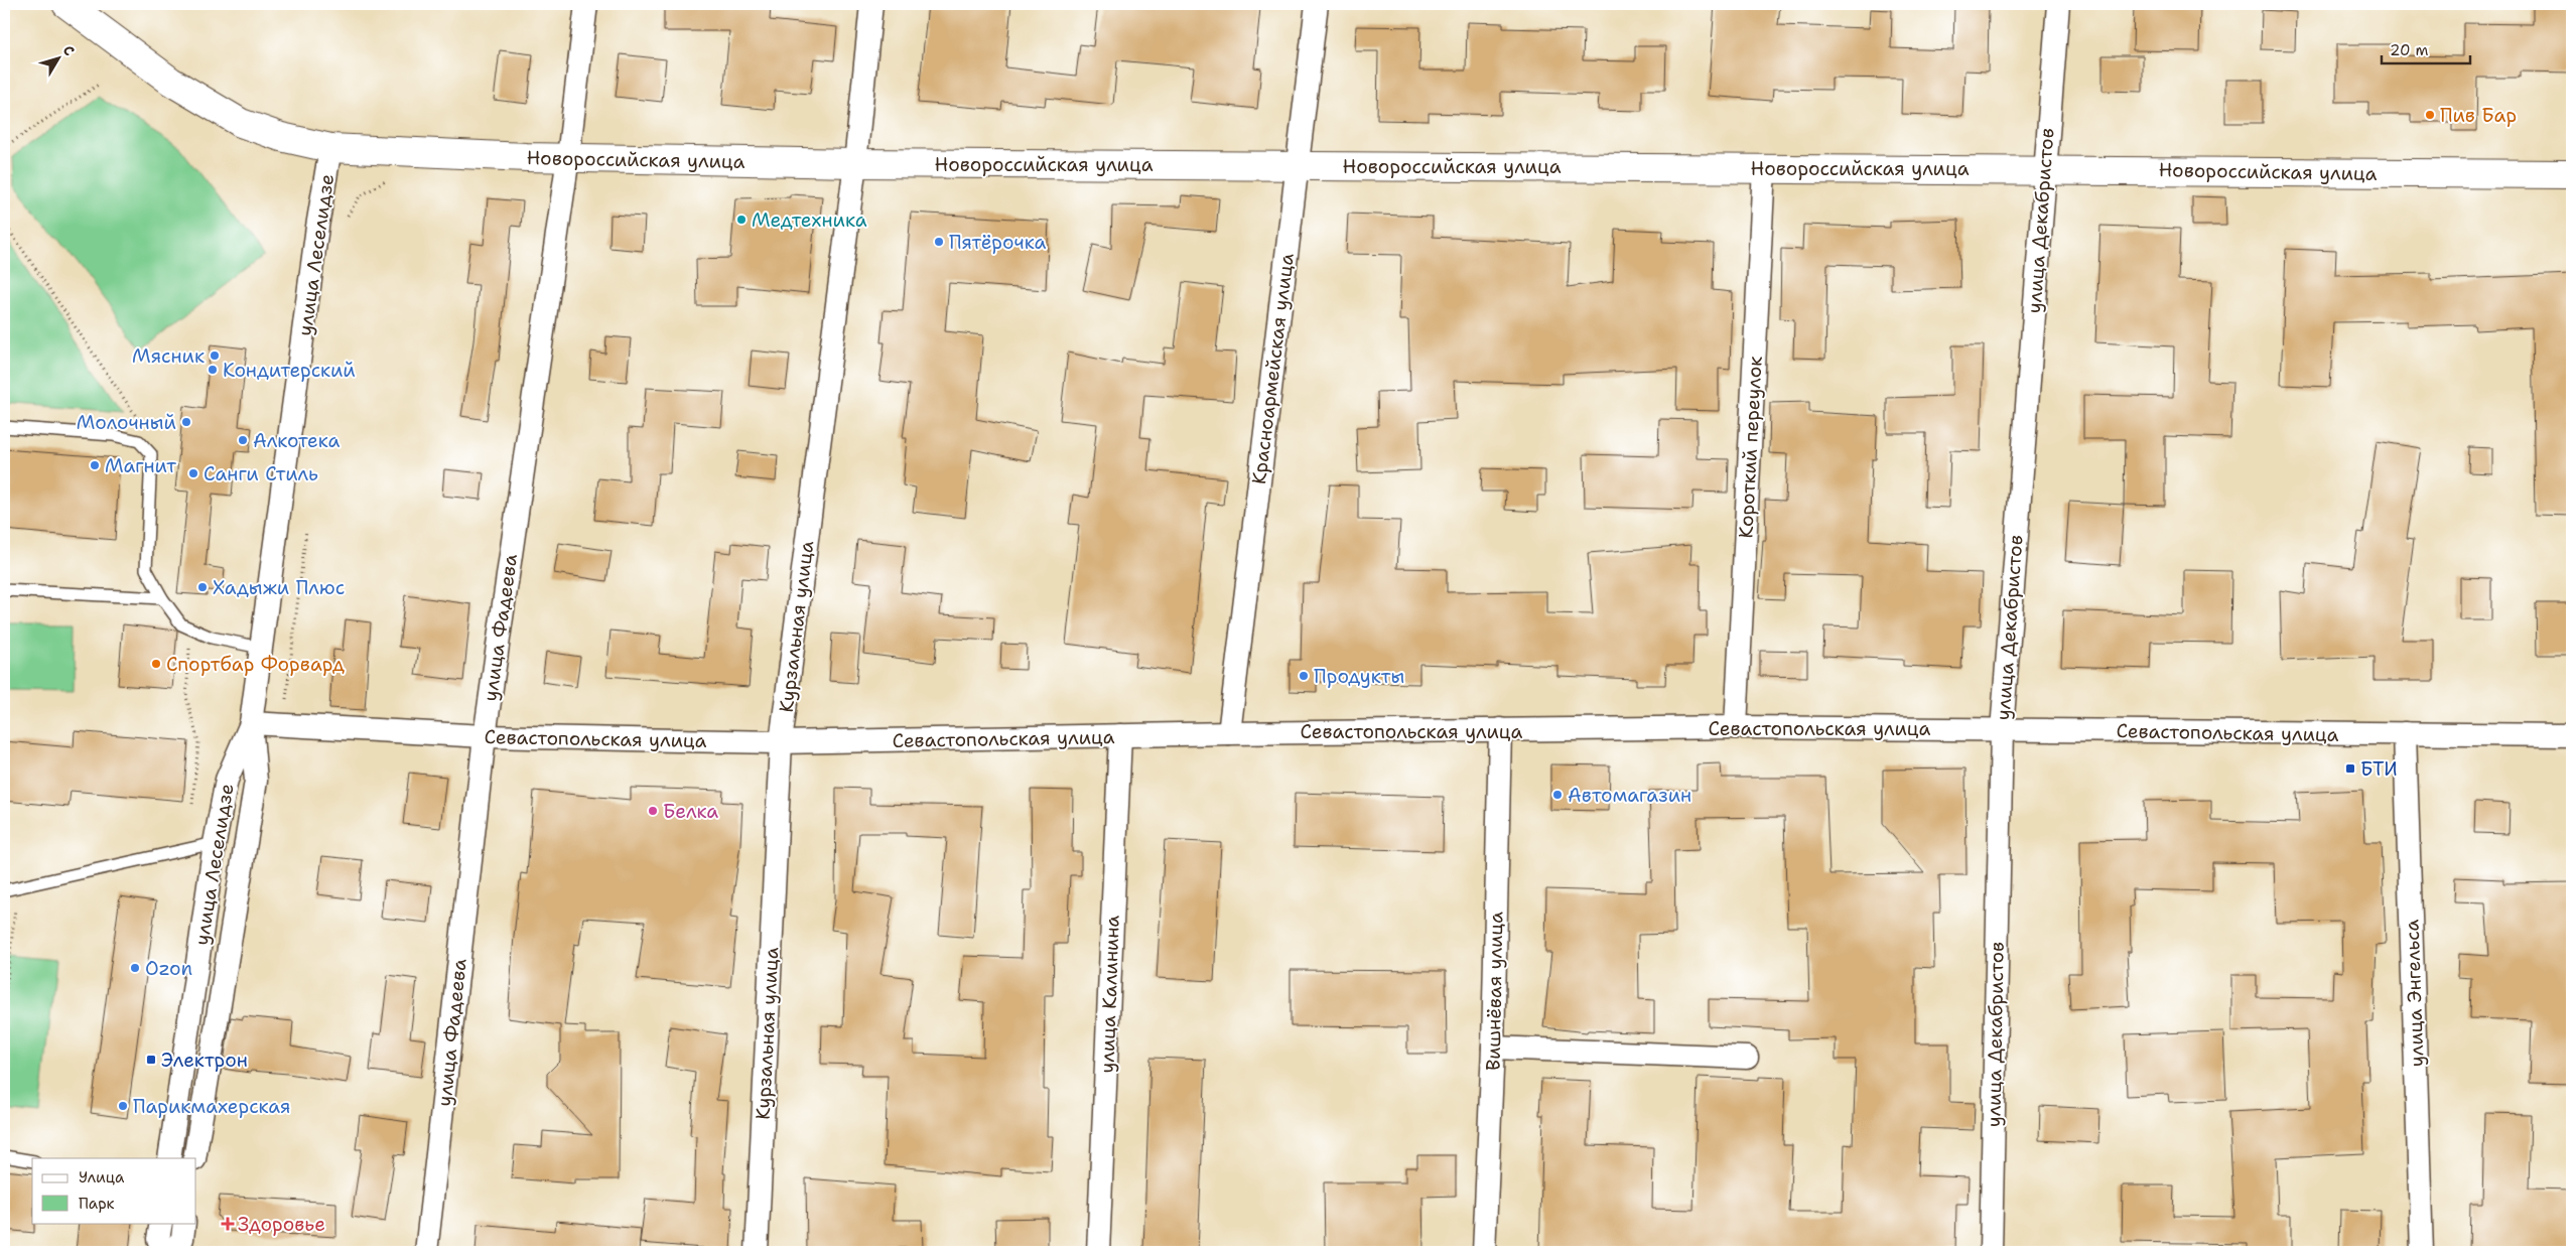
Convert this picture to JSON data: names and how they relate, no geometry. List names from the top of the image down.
{
  "streets": {
    "street": [
      "Новороссийская улица",
      "улица Декабристов",
      "улица Леселидзе",
      "Красноармейская улица",
      "Короткий переулок",
      "Курзальная улица",
      "улица Фадеева",
      "Севастопольская улица",
      "Вишнёвая улица",
      "улица Энгельса",
      "улица Калинина"
    ]
  },
  "crossings": [
    ["Новороссийская улица", "улица Декабристов"],
    ["Новороссийская улица", "улица Леселидзе"],
    ["Новороссийская улица", "Красноармейская улица"],
    ["Новороссийская улица", "Короткий переулок"],
    ["Новороссийская улица", "Курзальная улица"],
    ["Новороссийская улица", "улица Фадеева"],
    ["улица Декабристов", "Севастопольская улица"],
    ["улица Леселидзе", "Севастопольская улица"],
    ["Красноармейская улица", "Севастопольская улица"],
    ["Короткий переулок", "Севастопольская улица"],
    ["Курзальная улица", "Севастопольская улица"],
    ["улица Фадеева", "Севастопольская улица"],
    ["Севастопольская улица", "Вишнёвая улица"],
    ["Севастопольская улица", "улица Энгельса"],
    ["Севастопольская улица", "улица Калинина"]
  ],
  "places": {
    "other": [
      "Пив Бар",
      "Медтехника",
      "Пятёрочка",
      "Мясник",
      "Кондитерский",
      "Молочный",
      "Алкотека",
      "Магнит",
      "Санги Стиль",
      "Хадыжи Плюс",
      "Спортбар Форвард",
      "Продукты",
      "Автомагазин",
      "Белка",
      "Ozon",
      "Парикмахерская"
    ],
    "transit": ["БТИ", "Электрон"],
    "health": ["Здоровье"]
  },
  "legend": ["Улица", "Парк"],
  "scale_bar": "20 m",
  "north": "top right"
}
